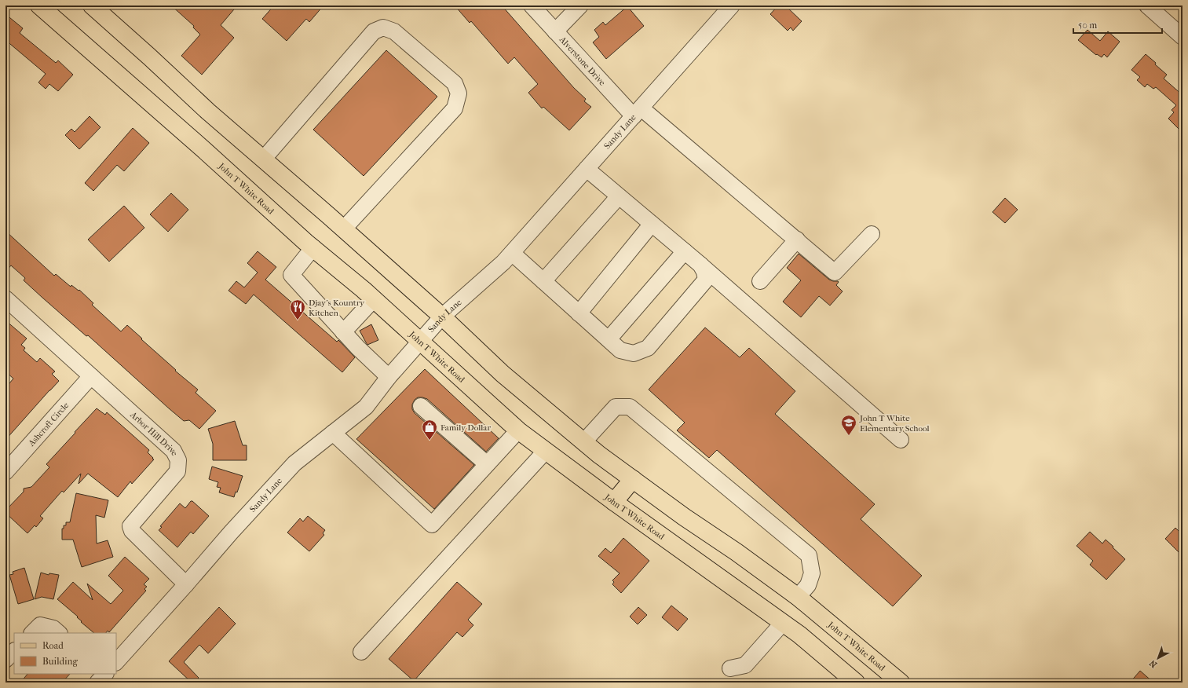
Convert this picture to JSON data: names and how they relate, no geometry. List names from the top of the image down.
{
  "streets": {
    "main road": ["John T White Road"],
    "street": [
      "Alverstone Drive",
      "Sandy Lane",
      "Ashcroft Circle",
      "Arbor Hill Drive"
    ]
  },
  "crossings": [
    ["Alverstone Drive", "Sandy Lane"],
    ["Sandy Lane", "John T White Road"],
    ["Sandy Lane", "Arbor Hill Drive"],
    ["Ashcroft Circle", "Arbor Hill Drive"]
  ],
  "places": {
    "restaurant": ["Djay's Kountry Kitchen"],
    "school or university": ["John T White Elementary School"],
    "shop": ["Family Dollar"]
  },
  "legend": ["Road", "Building"],
  "scale_bar": "50 m",
  "north": "bottom left"
}
